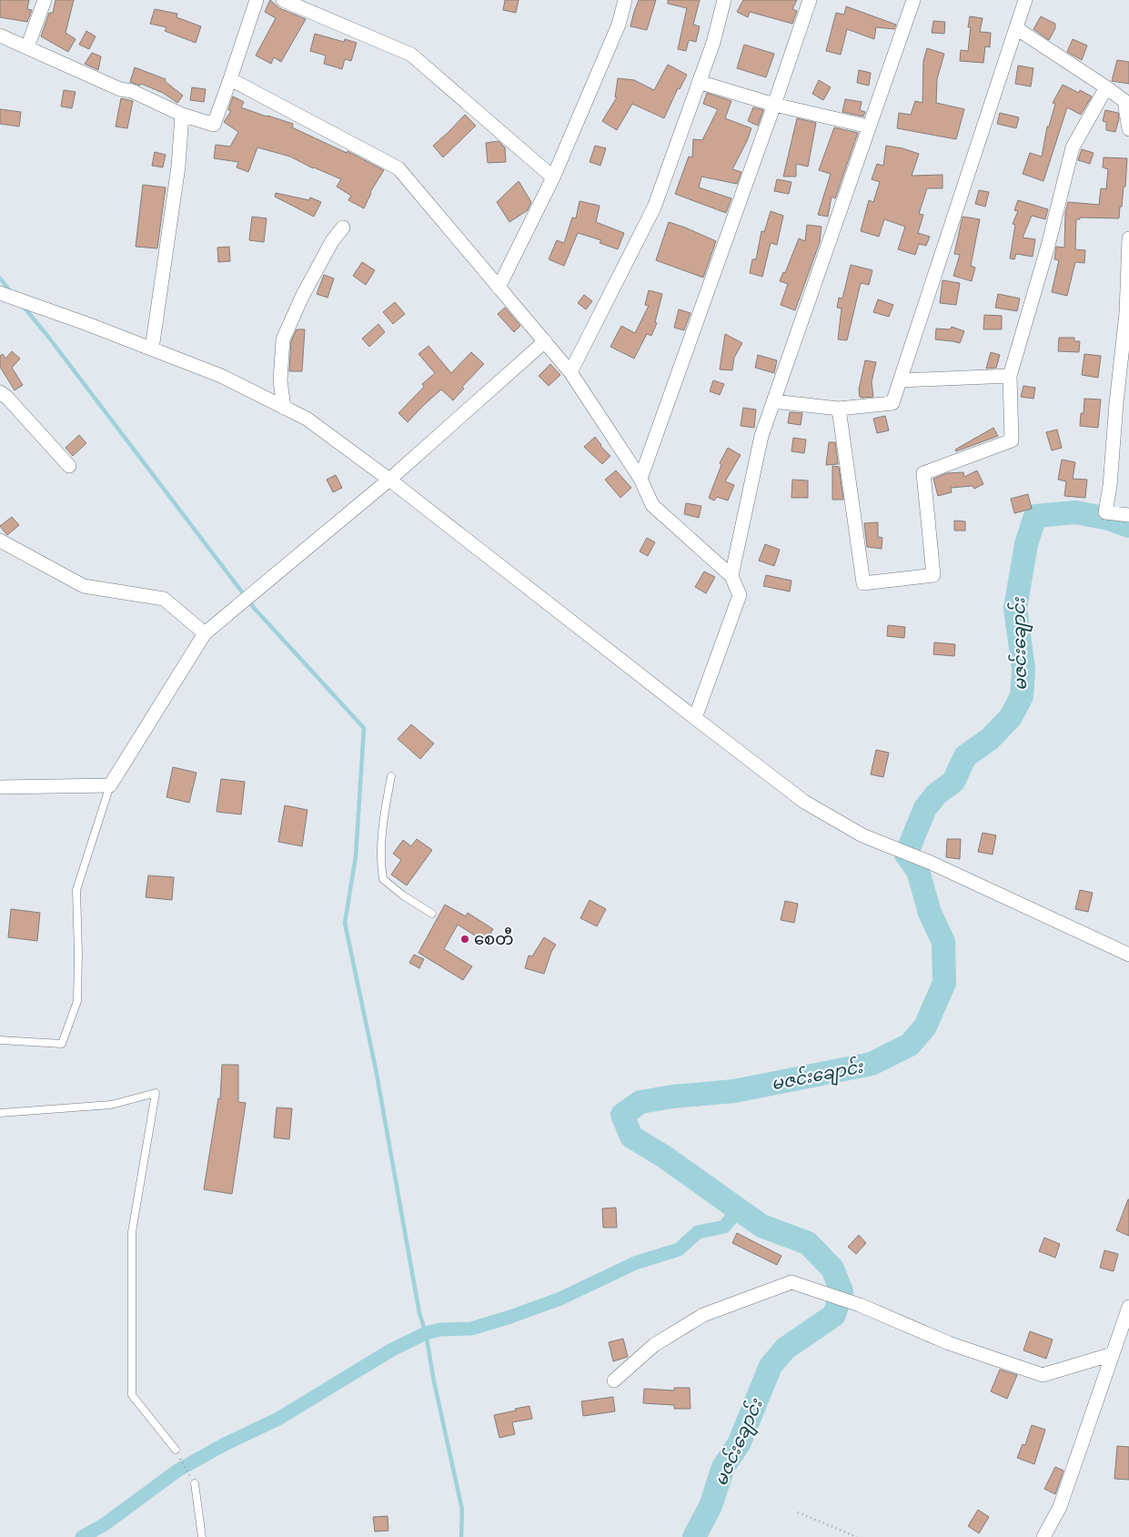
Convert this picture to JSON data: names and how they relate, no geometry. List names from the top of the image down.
{
  "water": ["မဇင်းချောင်း"],
  "places": ["စေတီ"]
}
